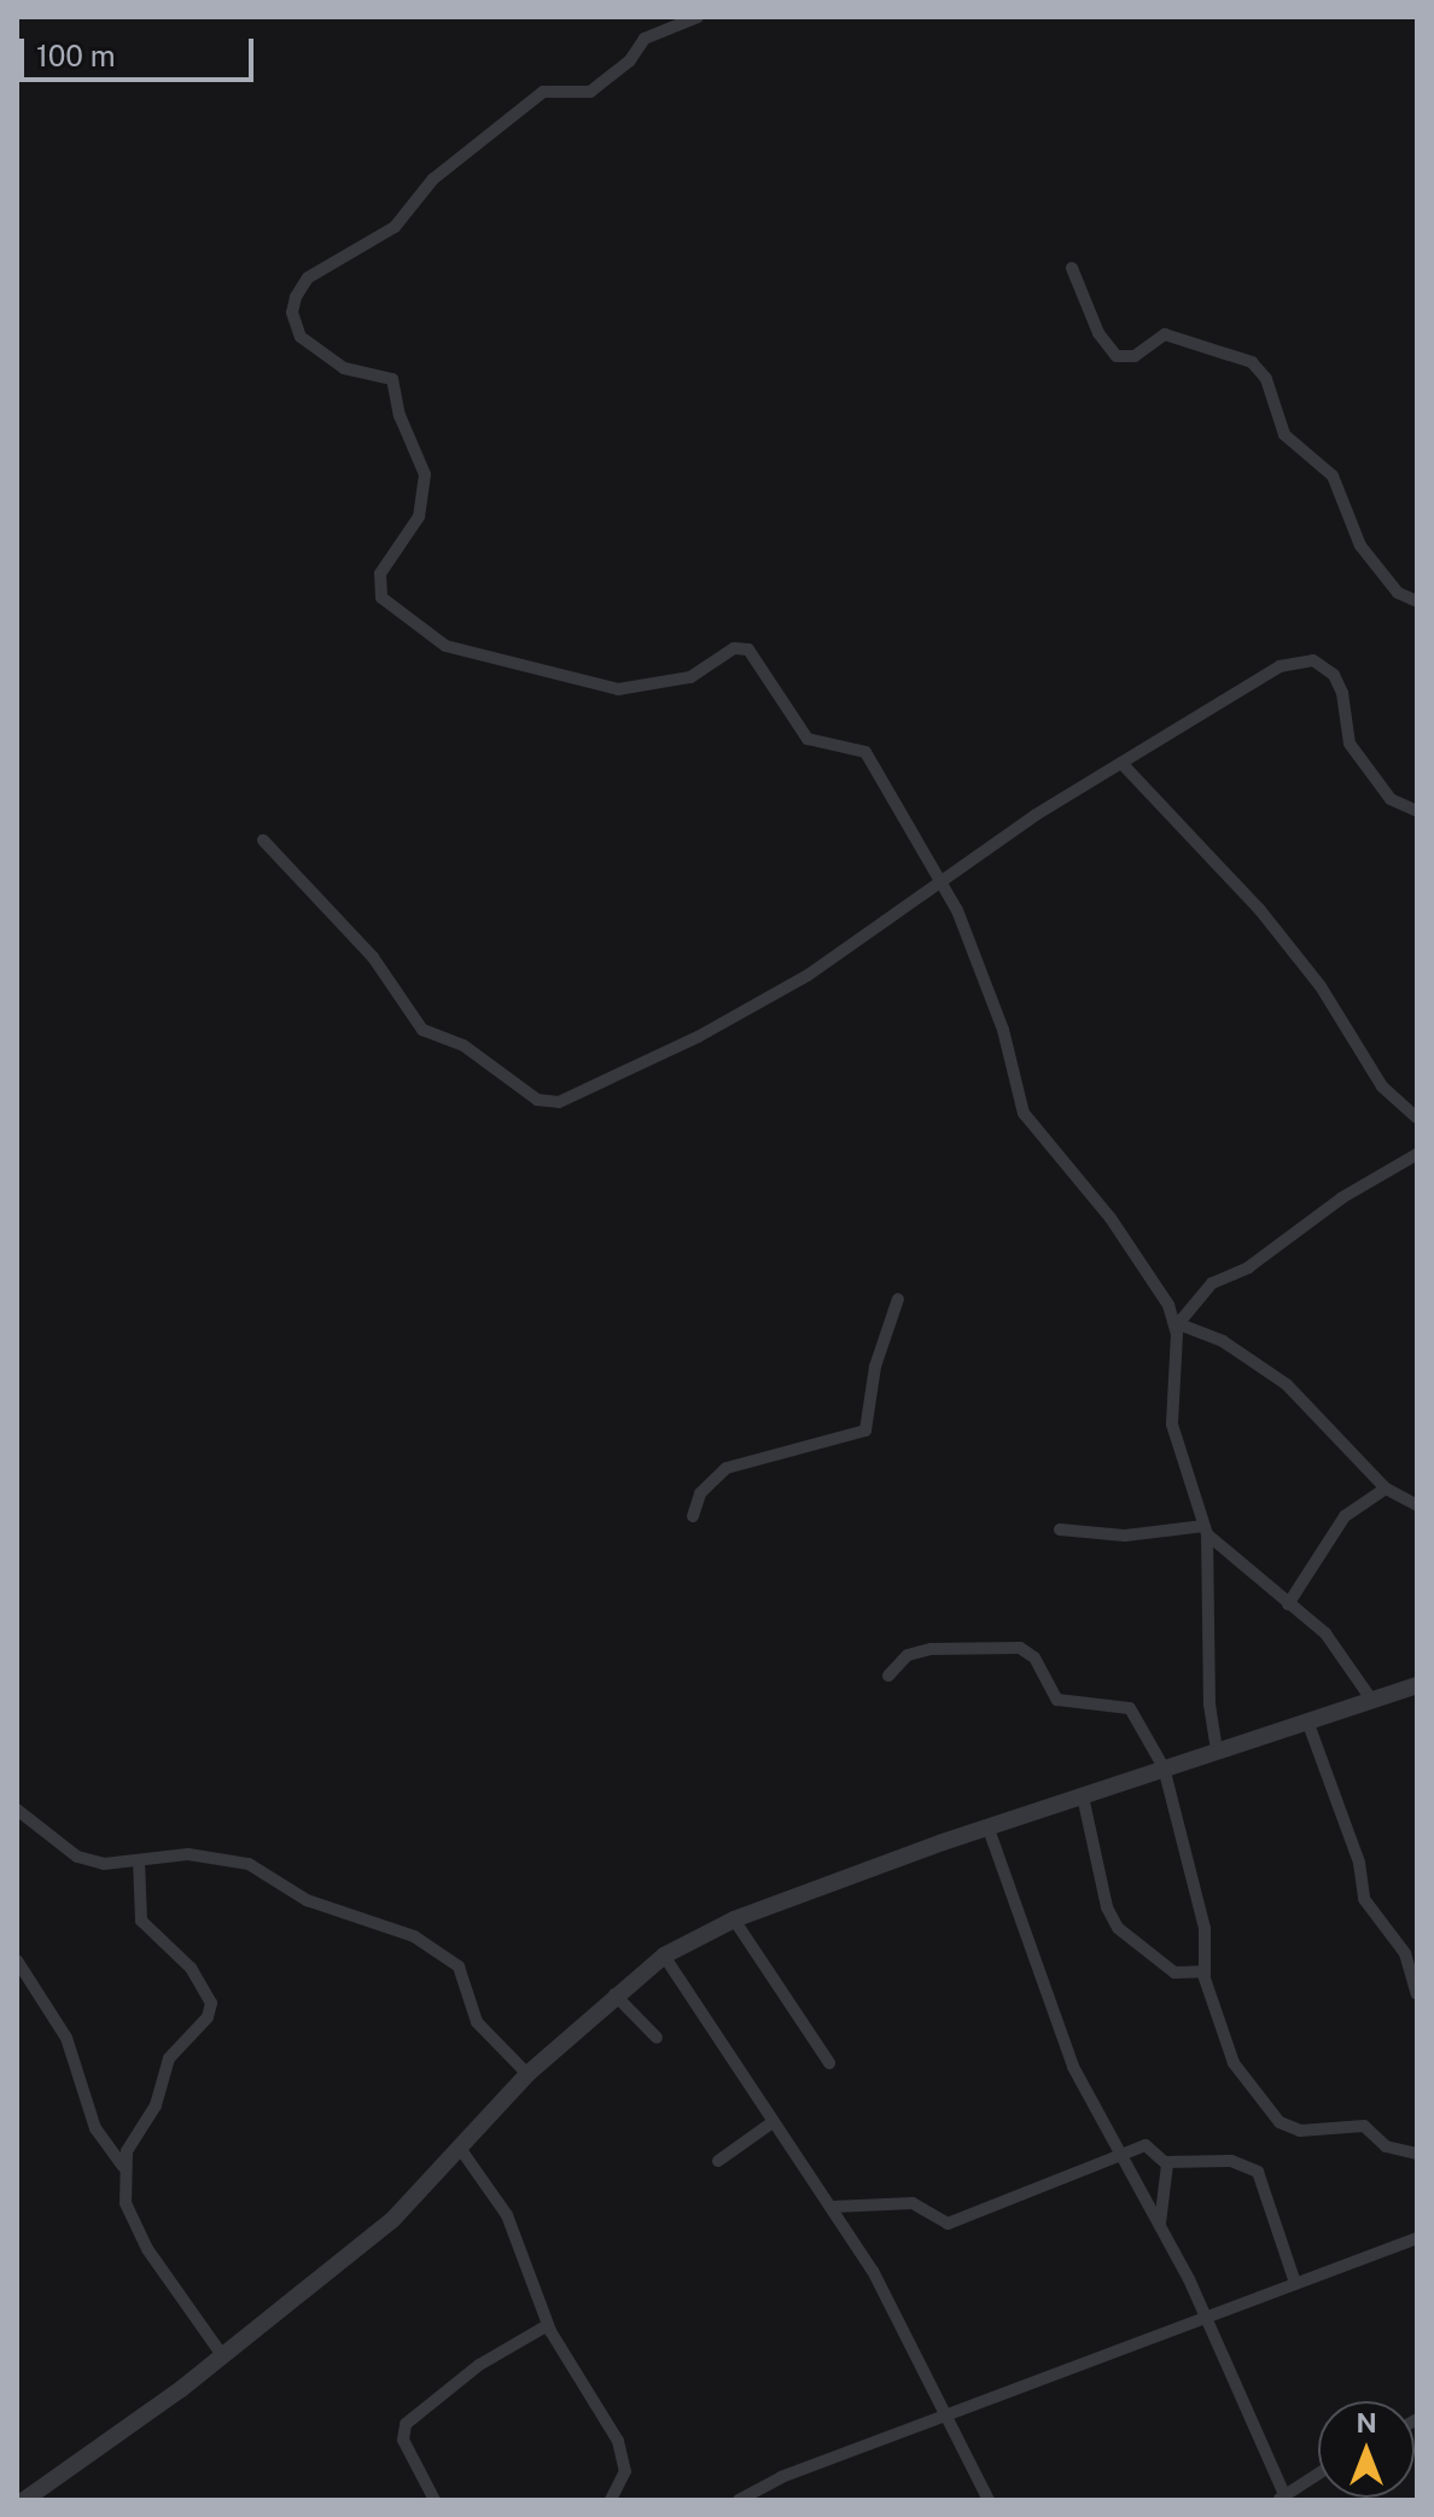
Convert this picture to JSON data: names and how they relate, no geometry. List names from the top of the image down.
{
  "scale_bar": "100 m",
  "north": "top"
}
